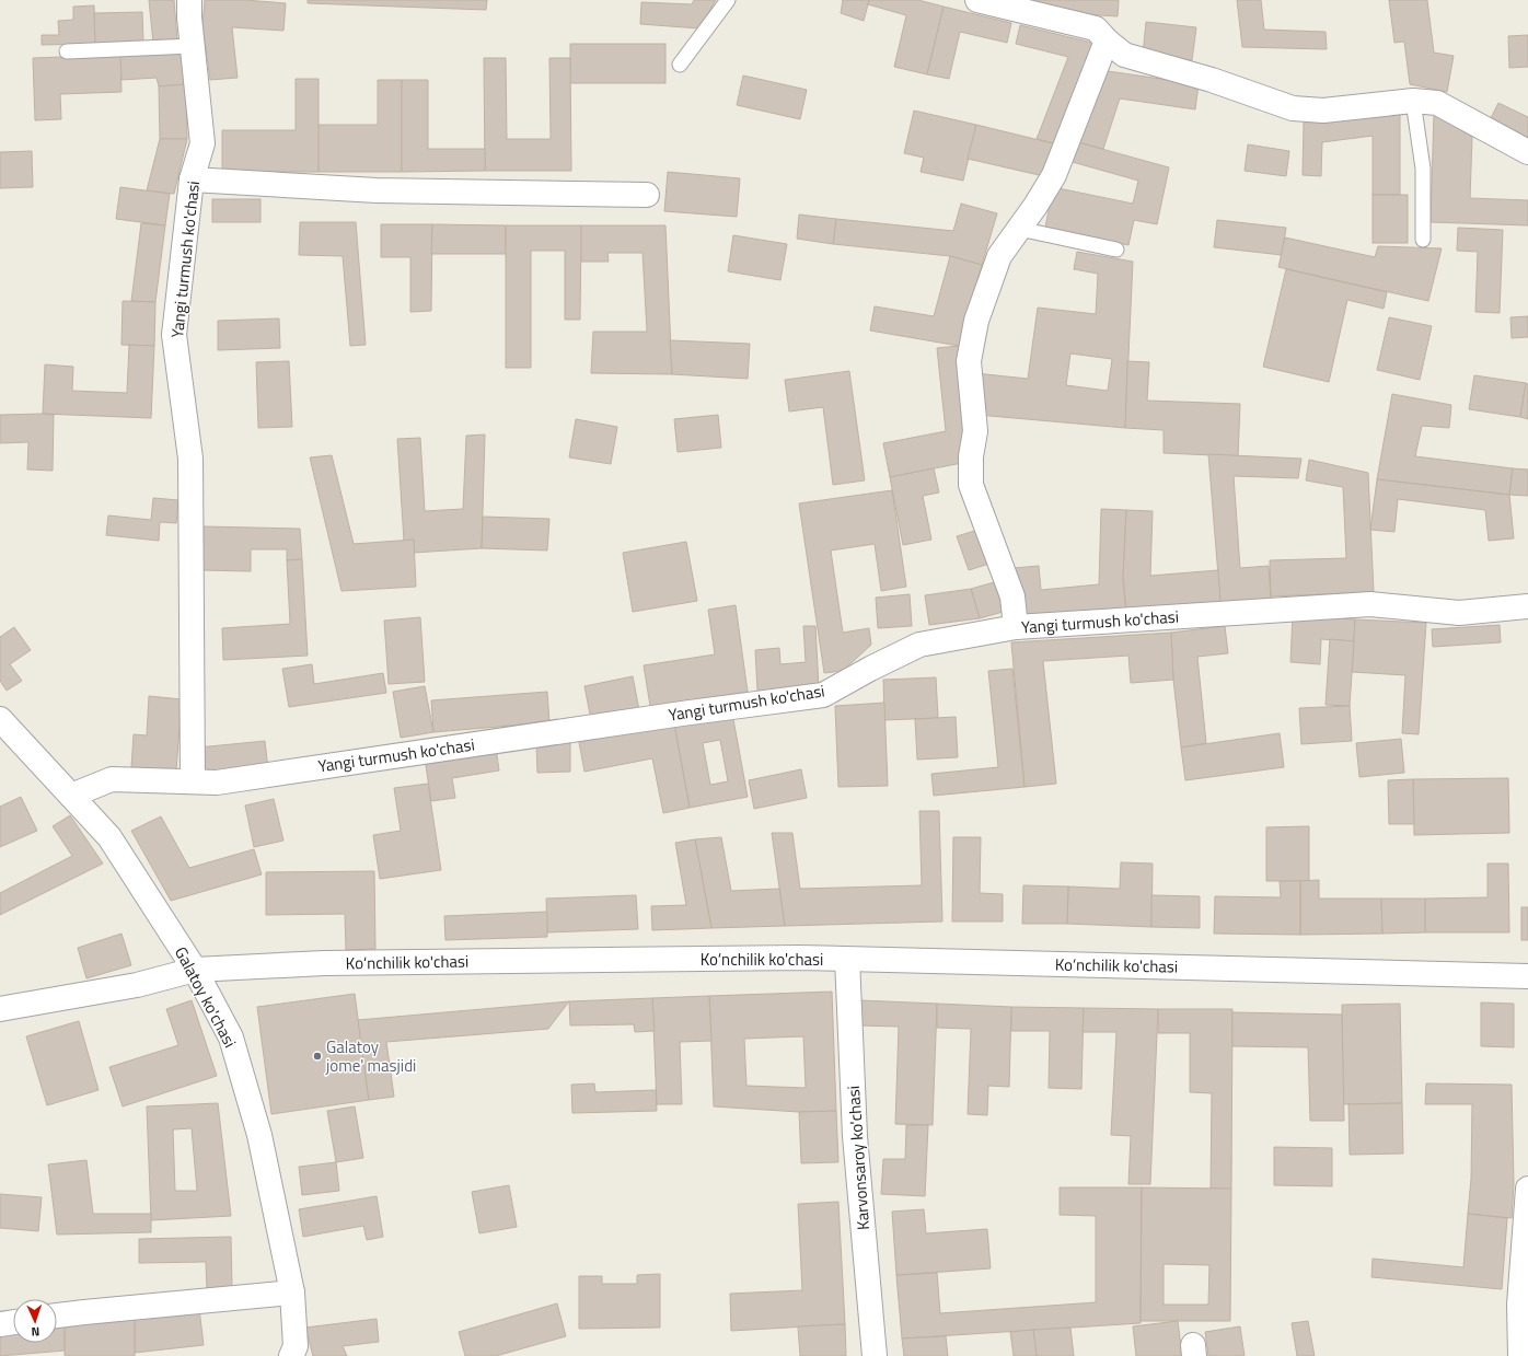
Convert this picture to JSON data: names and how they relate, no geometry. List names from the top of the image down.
{
  "streets": {
    "street": [
      "Yangi turmush ko'chasi",
      "Ko‘nchilik ko'chasi",
      "Galatoy ko'chasi",
      "Karvonsaroy ko'chasi"
    ]
  },
  "crossings": [
    ["Yangi turmush ko'chasi", "Galatoy ko'chasi"],
    ["Ko‘nchilik ko'chasi", "Galatoy ko'chasi"],
    ["Ko‘nchilik ko'chasi", "Karvonsaroy ko'chasi"]
  ],
  "places": ["Galatoy jome' masjidi"],
  "north": "bottom"
}
